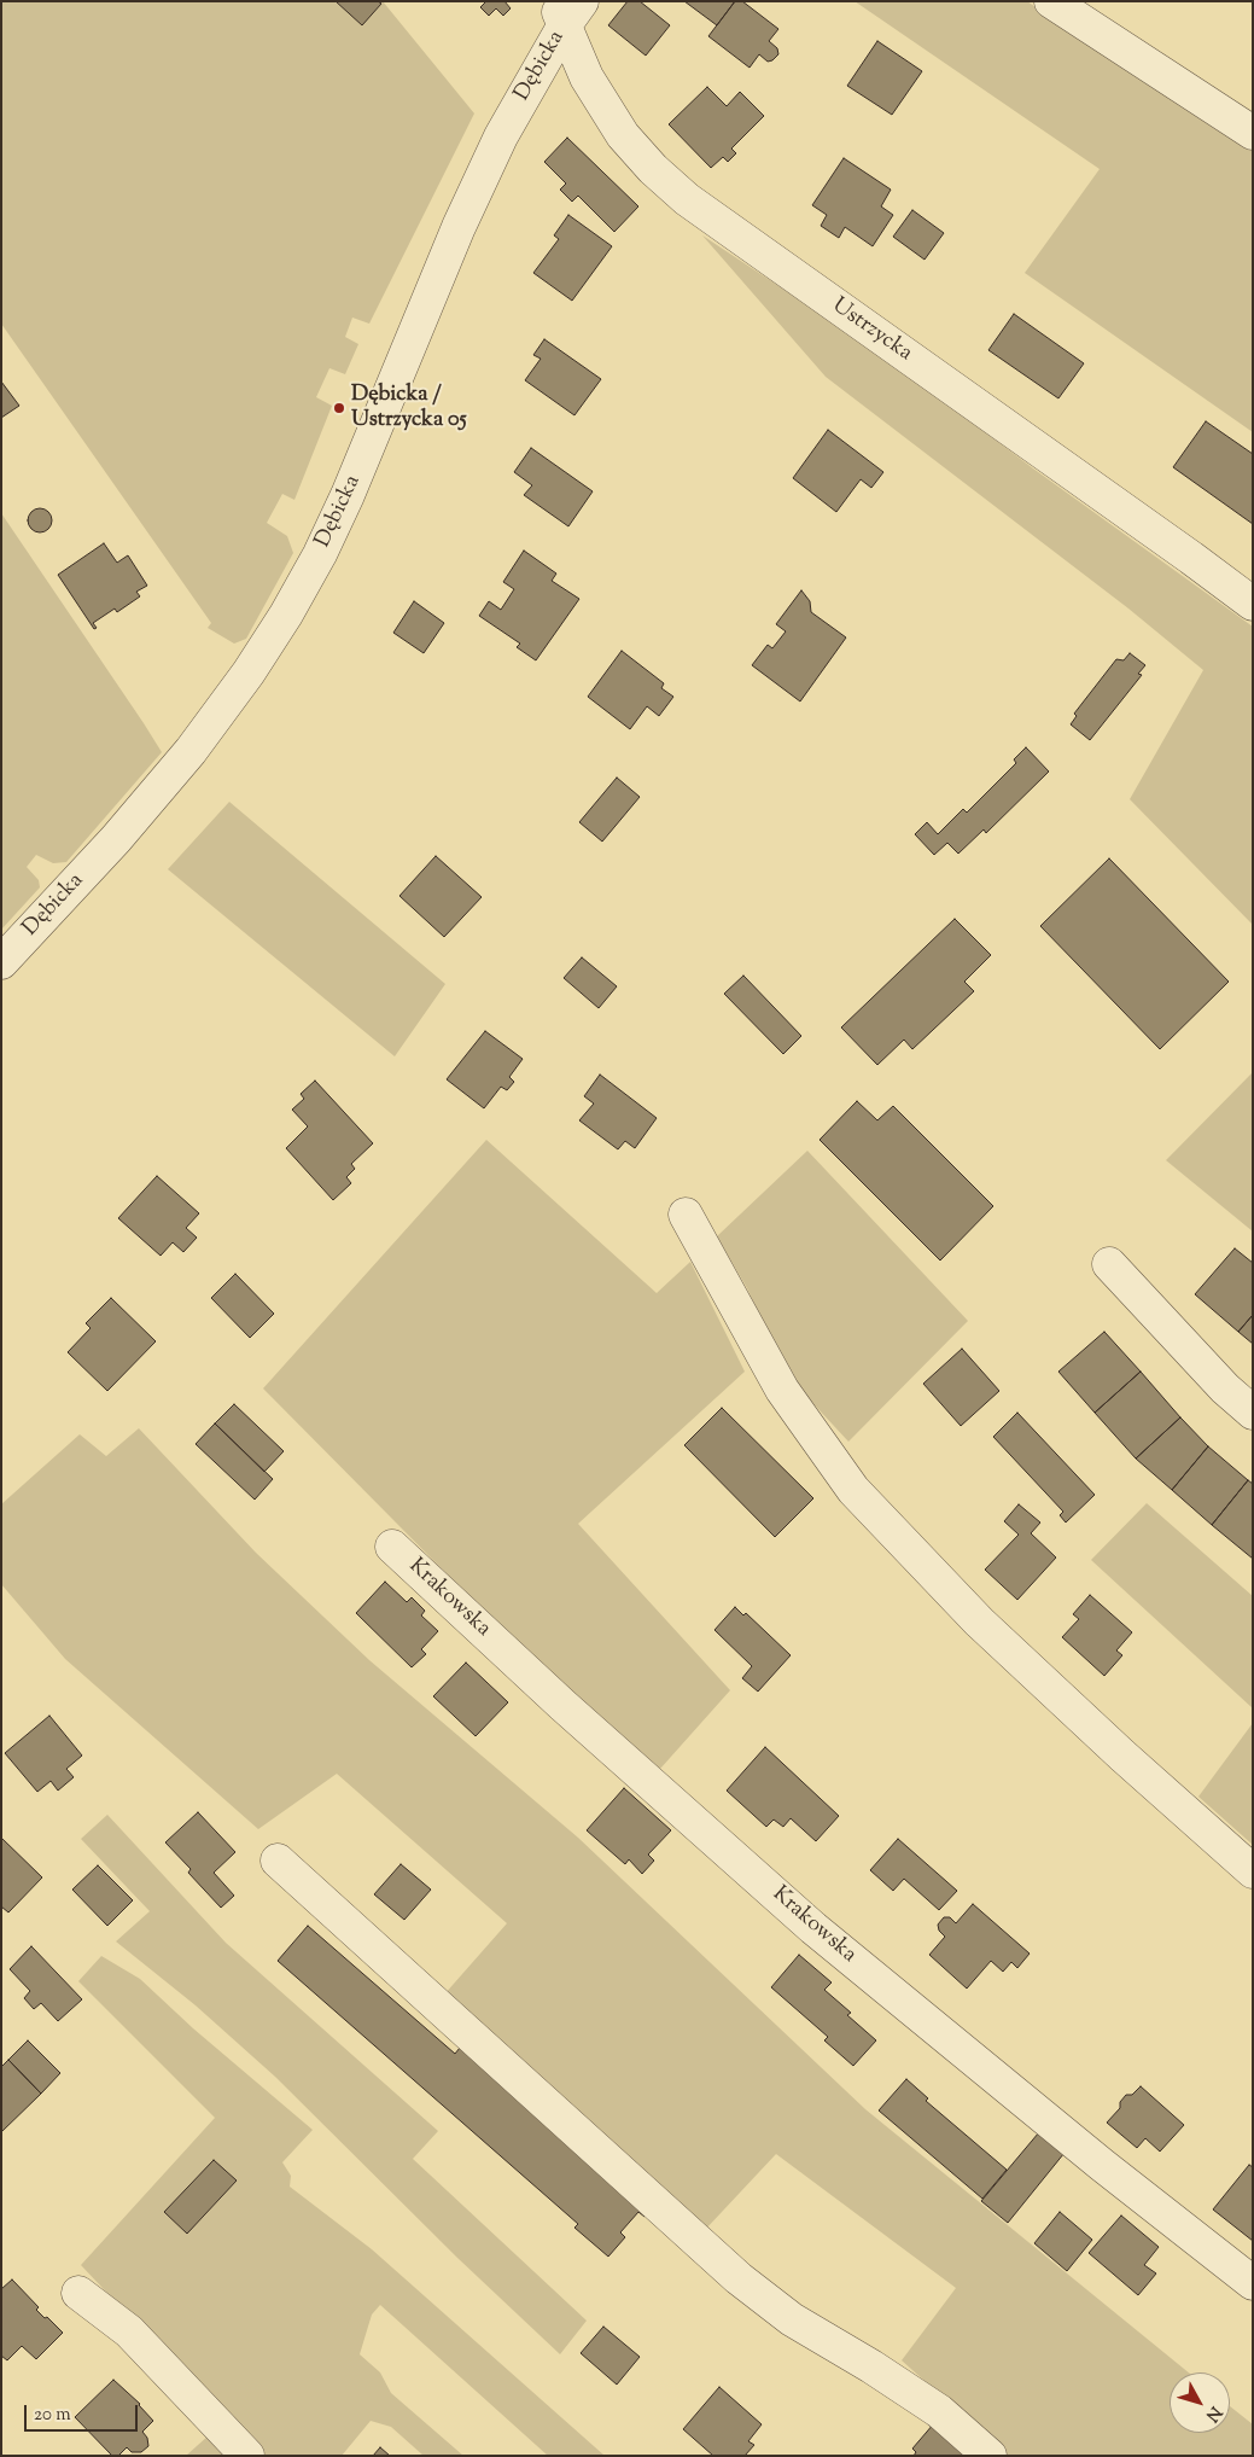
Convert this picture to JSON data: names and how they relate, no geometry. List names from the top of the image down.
{
  "streets": {
    "street": ["Dębicka", "Ustrzycka", "Krakowska"]
  },
  "crossings": [
    ["Dębicka", "Ustrzycka"]
  ],
  "places": ["Dębicka / Ustrzycka 05"],
  "scale_bar": "20 m",
  "north": "bottom right"
}
